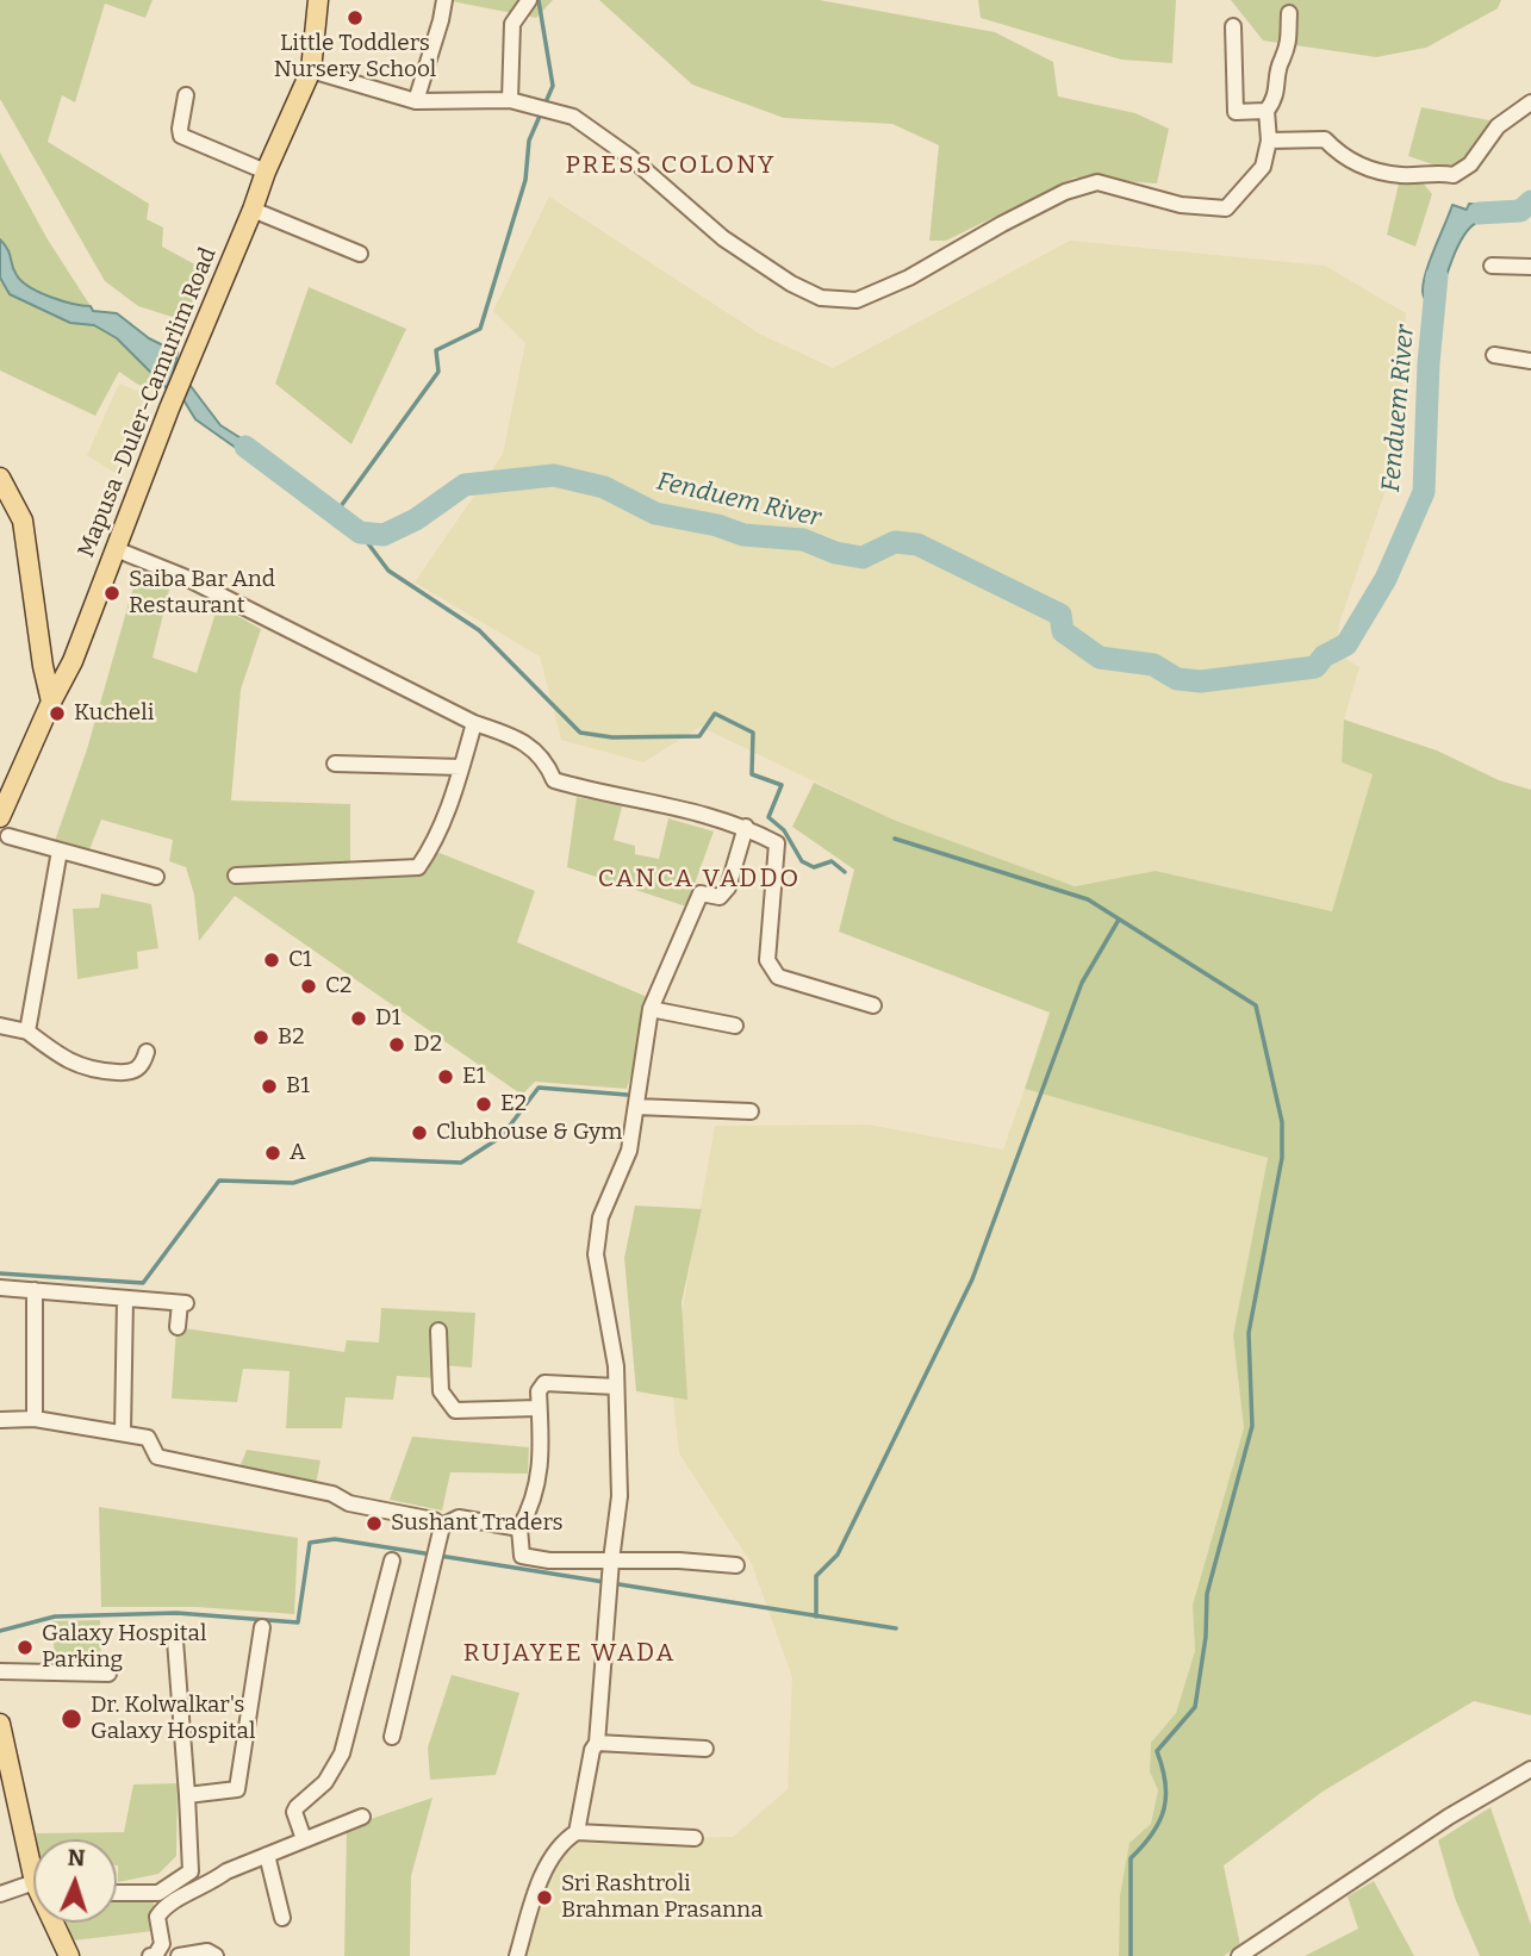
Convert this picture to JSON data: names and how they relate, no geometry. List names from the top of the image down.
{
  "streets": {
    "main road": ["Mapusa -Duler-Camurlim Road"]
  },
  "districts": ["PRESS COLONY", "CANCA VADDO", "RUJAYEE WADA"],
  "water": ["Fenduem River"],
  "places": [
    "Little Toddlers Nursery School",
    "Saiba Bar And Restaurant",
    "Kucheli",
    "C1",
    "C2",
    "D1",
    "B2",
    "D2",
    "E1",
    "B1",
    "E2",
    "Clubhouse & Gym",
    "A",
    "Sushant Traders",
    "Galaxy Hospital Parking",
    "Dr. Kolwalkar's Galaxy Hospital",
    "Sri Rashtroli Brahman Prasanna"
  ],
  "north": "top"
}
